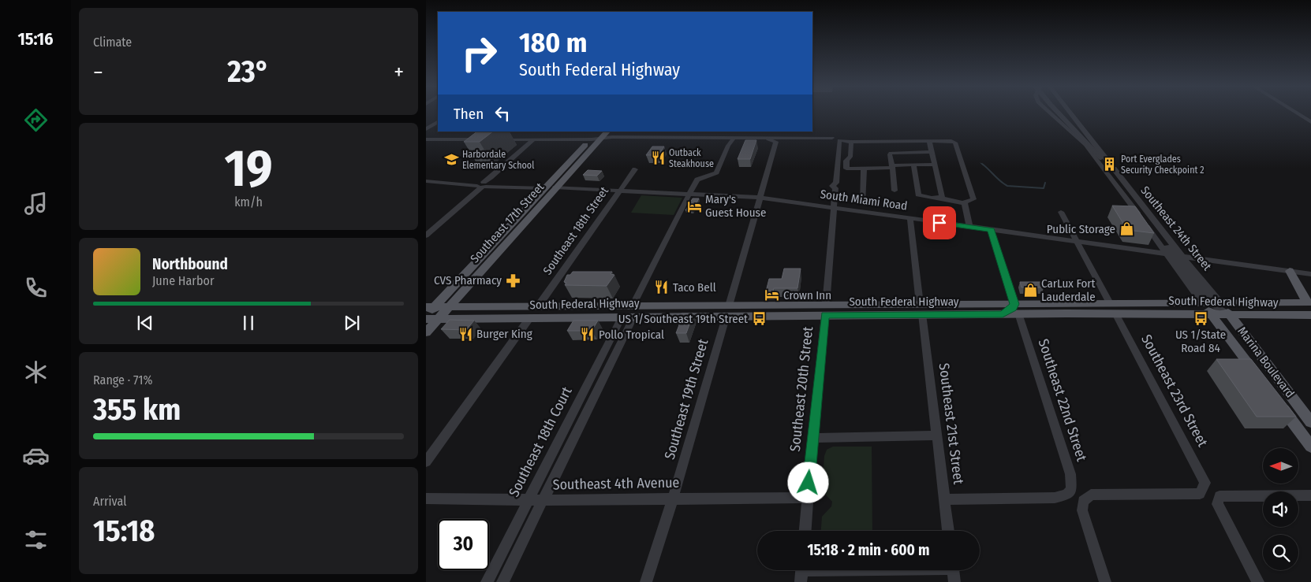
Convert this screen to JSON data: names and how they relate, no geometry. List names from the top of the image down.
{
  "streets": {
    "main road": ["Southeast 17th Street", "South Federal Highway", "Marina Boulevard"],
    "street": [
      "South Miami Road",
      "Southeast 24th Street",
      "Southeast 18th Street",
      "Southeast 20th Street",
      "Southeast 23rd Street",
      "Southeast 19th Street",
      "Southeast 22nd Street",
      "Southeast 21st Street",
      "Southeast 18th Court",
      "Southeast 4th Avenue"
    ]
  },
  "crossings": [
    ["South Miami Road", "Southeast 17th Street"],
    ["South Miami Road", "Southeast 24th Street"],
    ["South Miami Road", "Southeast 18th Street"],
    ["South Miami Road", "Southeast 20th Street"],
    ["South Miami Road", "Southeast 19th Street"],
    ["South Miami Road", "Southeast 22nd Street"],
    ["South Miami Road", "Southeast 21st Street"],
    ["Southeast 17th Street", "South Federal Highway"],
    ["Southeast 24th Street", "South Federal Highway"],
    ["Southeast 24th Street", "Marina Boulevard"],
    ["Southeast 18th Street", "South Federal Highway"],
    ["South Federal Highway", "Marina Boulevard"],
    ["South Federal Highway", "Southeast 20th Street"],
    ["South Federal Highway", "Southeast 23rd Street"],
    ["South Federal Highway", "Southeast 19th Street"],
    ["South Federal Highway", "Southeast 22nd Street"],
    ["South Federal Highway", "Southeast 21st Street"],
    ["South Federal Highway", "Southeast 18th Court"],
    ["Southeast 20th Street", "Southeast 4th Avenue"],
    ["Southeast 19th Street", "Southeast 4th Avenue"],
    ["Southeast 22nd Street", "Southeast 21st Street"],
    ["Southeast 18th Court", "Southeast 4th Avenue"]
  ],
  "places": {
    "restaurant": [
      "Outback Steakhouse",
      "Taco Bell",
      "Burger King",
      "Pollo Tropical"
    ],
    "school or university": ["Harbordale Elementary School"],
    "building": ["Port Everglades Security Checkpoint 2"],
    "hotel": ["Mary's Guest House", "Crown Inn"],
    "shop": ["Public Storage", "CarLux Fort Lauderdale"],
    "pharmacy": ["CVS Pharmacy"],
    "bus stop": ["US 1/State Road 84", "US 1/Southeast 19th Street"]
  },
  "north": "left",
  "page": {
    "tabs": "15:16",
    "tile": [
      "Climate",
      ["19", "km/h"],
      ["Range · 71%", "355 km"],
      ["Arrival", "15:18"]
    ],
    "turn": ["180 m", "South Federal Highway"],
    "heat": ["−", "23°", "+"],
    "then": "Then",
    "song": ["Northbound", "June Harbor"],
    "limit": "30",
    "trip": "15:18 · 2 min · 600 m"
  }
}
